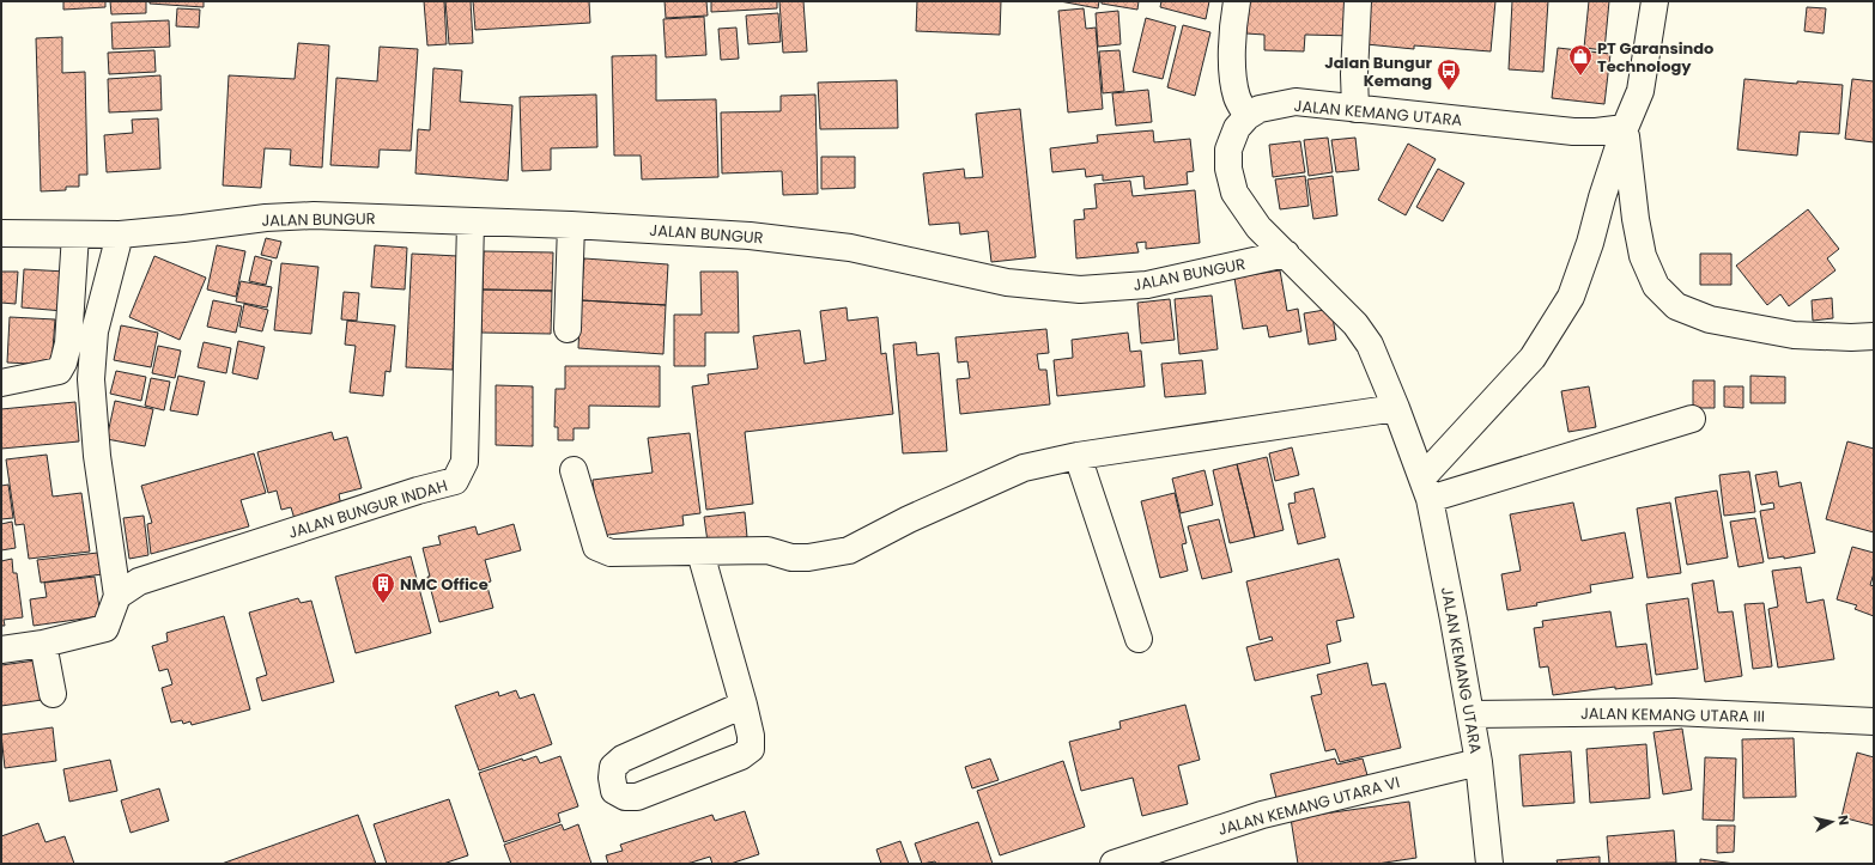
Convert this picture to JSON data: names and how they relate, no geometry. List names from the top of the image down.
{
  "streets": {
    "street": [
      "JALAN KEMANG UTARA",
      "JALAN BUNGUR",
      "JALAN BUNGUR INDAH",
      "JALAN KEMANG UTARA III",
      "JALAN KEMANG UTARA VI"
    ]
  },
  "crossings": [
    ["JALAN KEMANG UTARA", "JALAN BUNGUR"],
    ["JALAN KEMANG UTARA", "JALAN KEMANG UTARA III"],
    ["JALAN KEMANG UTARA", "JALAN KEMANG UTARA VI"],
    ["JALAN BUNGUR", "JALAN BUNGUR INDAH"]
  ],
  "places": {
    "shop": ["PT Garansindo Technology"],
    "bus stop": ["Jalan Bungur Kemang"],
    "building": ["NMC Office"]
  },
  "north": "right"
}
